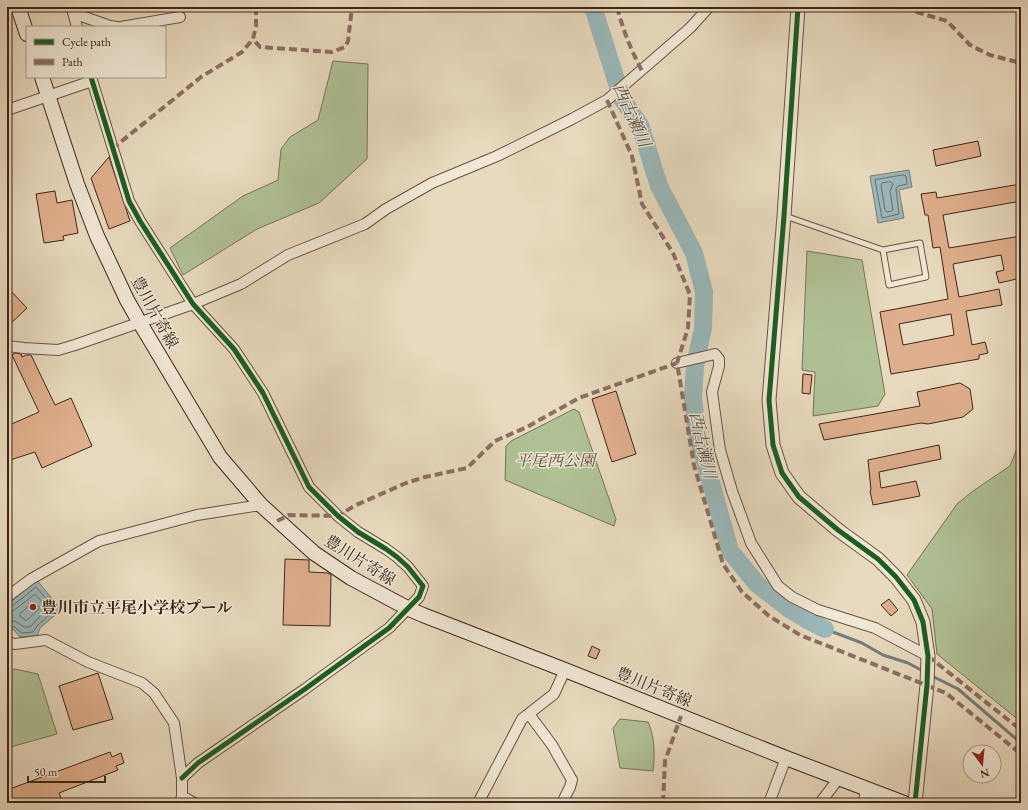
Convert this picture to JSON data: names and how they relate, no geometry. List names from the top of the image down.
{
  "streets": {
    "main road": ["豊川片寄線"]
  },
  "water": ["西古瀬川"],
  "parks": ["平尾西公園"],
  "places": ["豊川市立平尾小学校プール"],
  "legend": ["Cycle path", "Path"],
  "scale_bar": "50 m",
  "north": "bottom"
}
